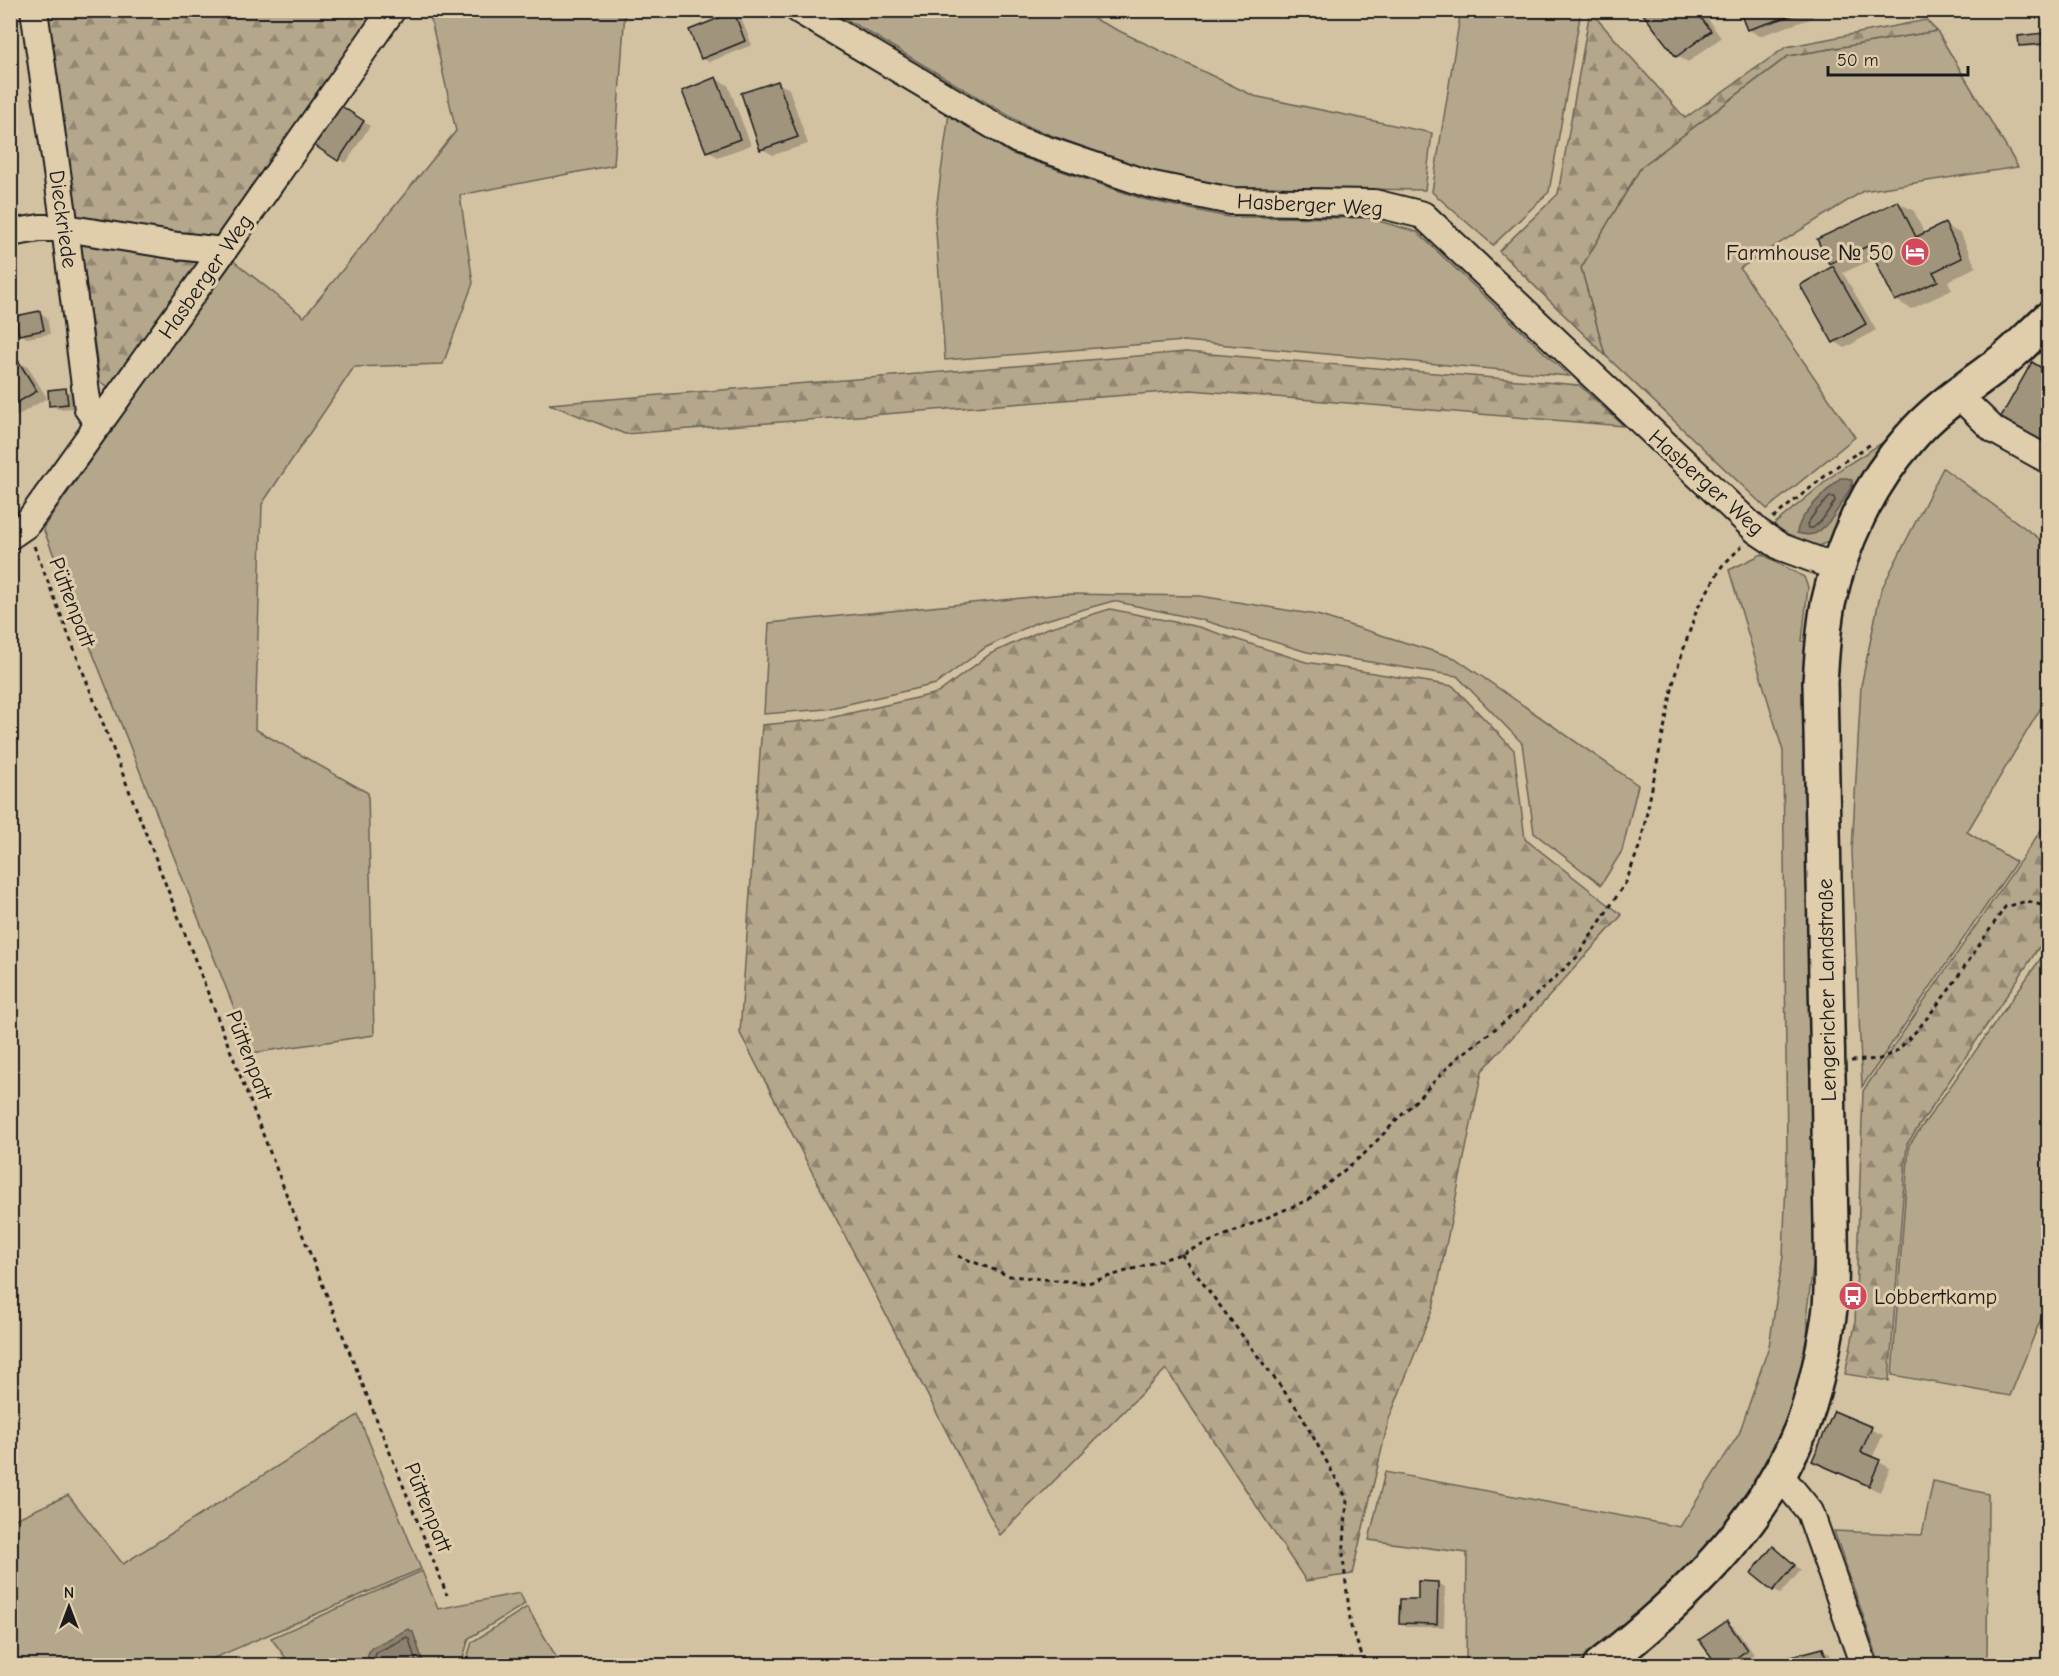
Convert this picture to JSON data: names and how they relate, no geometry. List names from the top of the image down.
{
  "streets": {
    "main road": ["Lengericher Landstraße"],
    "street": ["Hasberger Weg", "Dieckriede"],
    "path": ["Püttenpatt"]
  },
  "crossings": [
    ["Hasberger Weg", "Dieckriede"],
    ["Hasberger Weg", "Püttenpatt"],
    ["Hasberger Weg", "Lengericher Landstraße"]
  ],
  "places": {
    "hotel": ["Farmhouse № 50"],
    "bus stop": ["Lobbertkamp"]
  },
  "scale_bar": "50 m",
  "north": "top"
}
